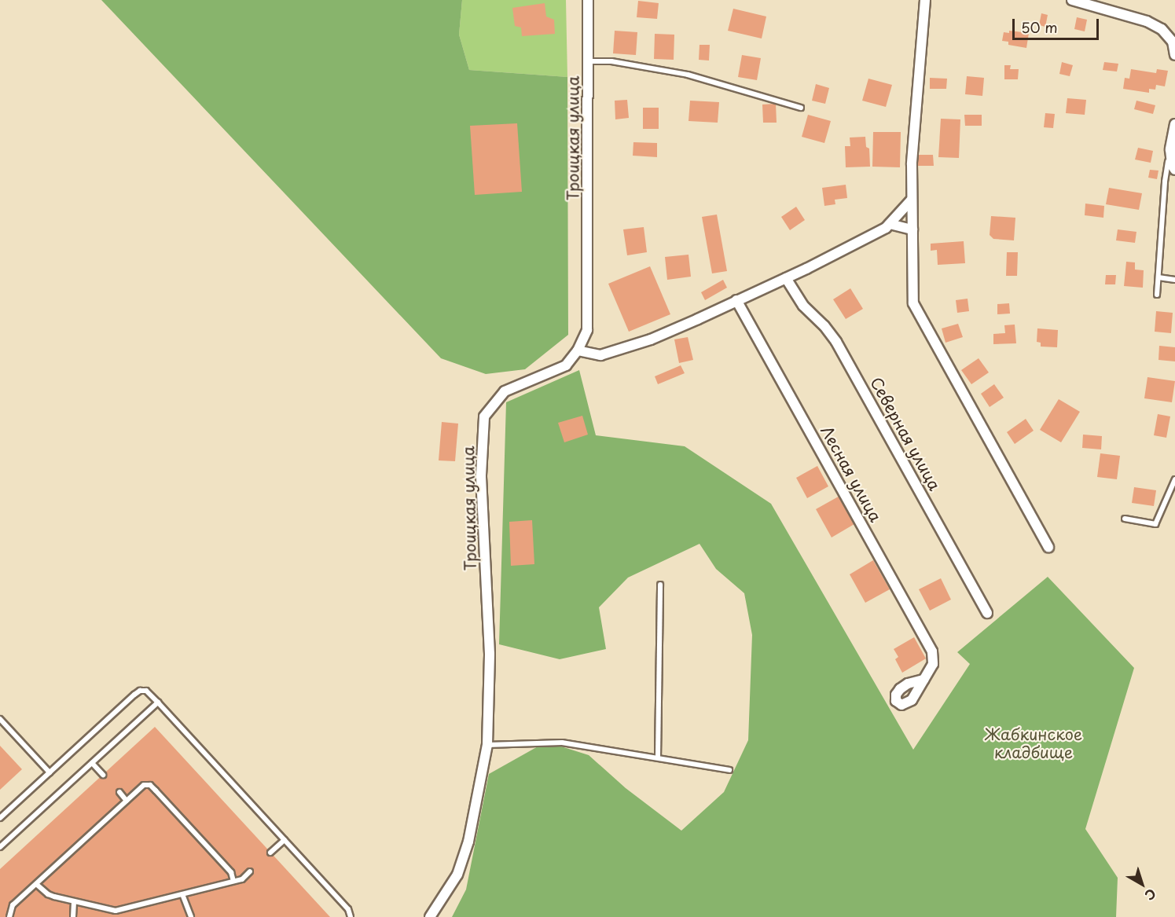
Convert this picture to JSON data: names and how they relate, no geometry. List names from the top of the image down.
{
  "streets": {
    "street": ["Троицкая улица", "Северная улица", "Лесная улица"]
  },
  "parks": ["Жабкинское кладбище"],
  "scale_bar": "50 m",
  "north": "bottom right"
}
